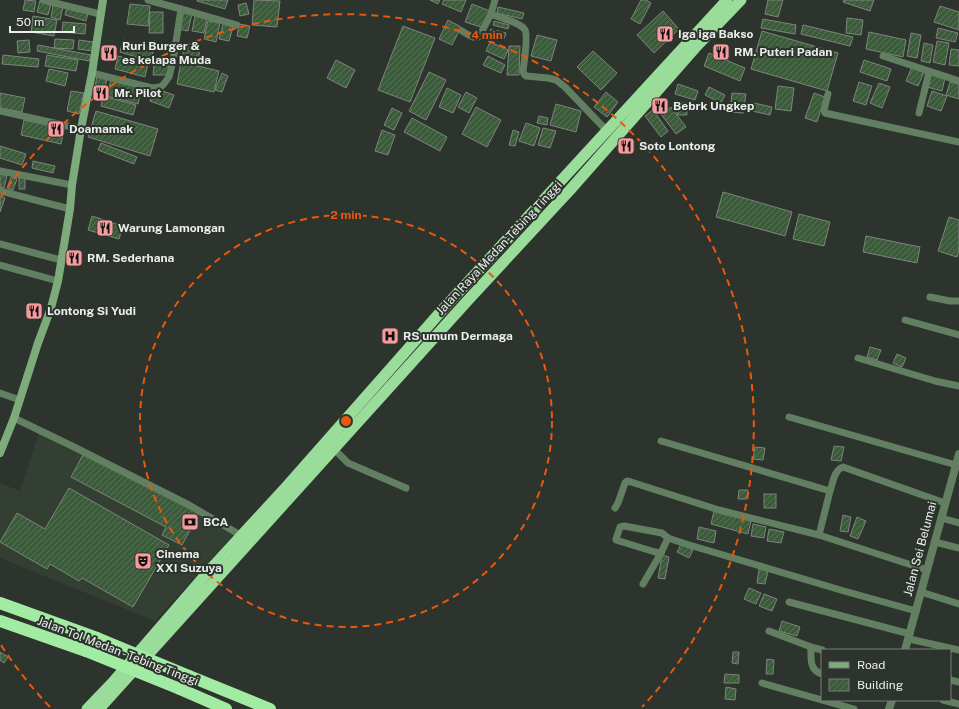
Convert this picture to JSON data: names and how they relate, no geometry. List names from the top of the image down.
{
  "streets": {
    "highway": ["Jalan Raya Medan-Tebing Tinggi", "Jalan Tol Medan - Tebing Tinggi"],
    "street": ["Jalan Sei Belumai"]
  },
  "places": {
    "restaurant": [
      "Iga iga Bakso",
      "RM. Puteri Padan",
      "Ruri Burger & es kelapa Muda",
      "Mr. Pilot",
      "Bebrk Ungkep",
      "Doamamak",
      "Soto Lontong",
      "Warung Lamongan",
      "RM. Sederhana",
      "Lontong Si Yudi"
    ],
    "hospital": ["RS umum Dermaga"],
    "bank": ["BCA"],
    "theatre": ["Cinema XXI Suzuya"]
  },
  "legend": ["Road", "Building"],
  "scale_bar": "50 m",
  "rings": ["4 min", "2 min"]
}
